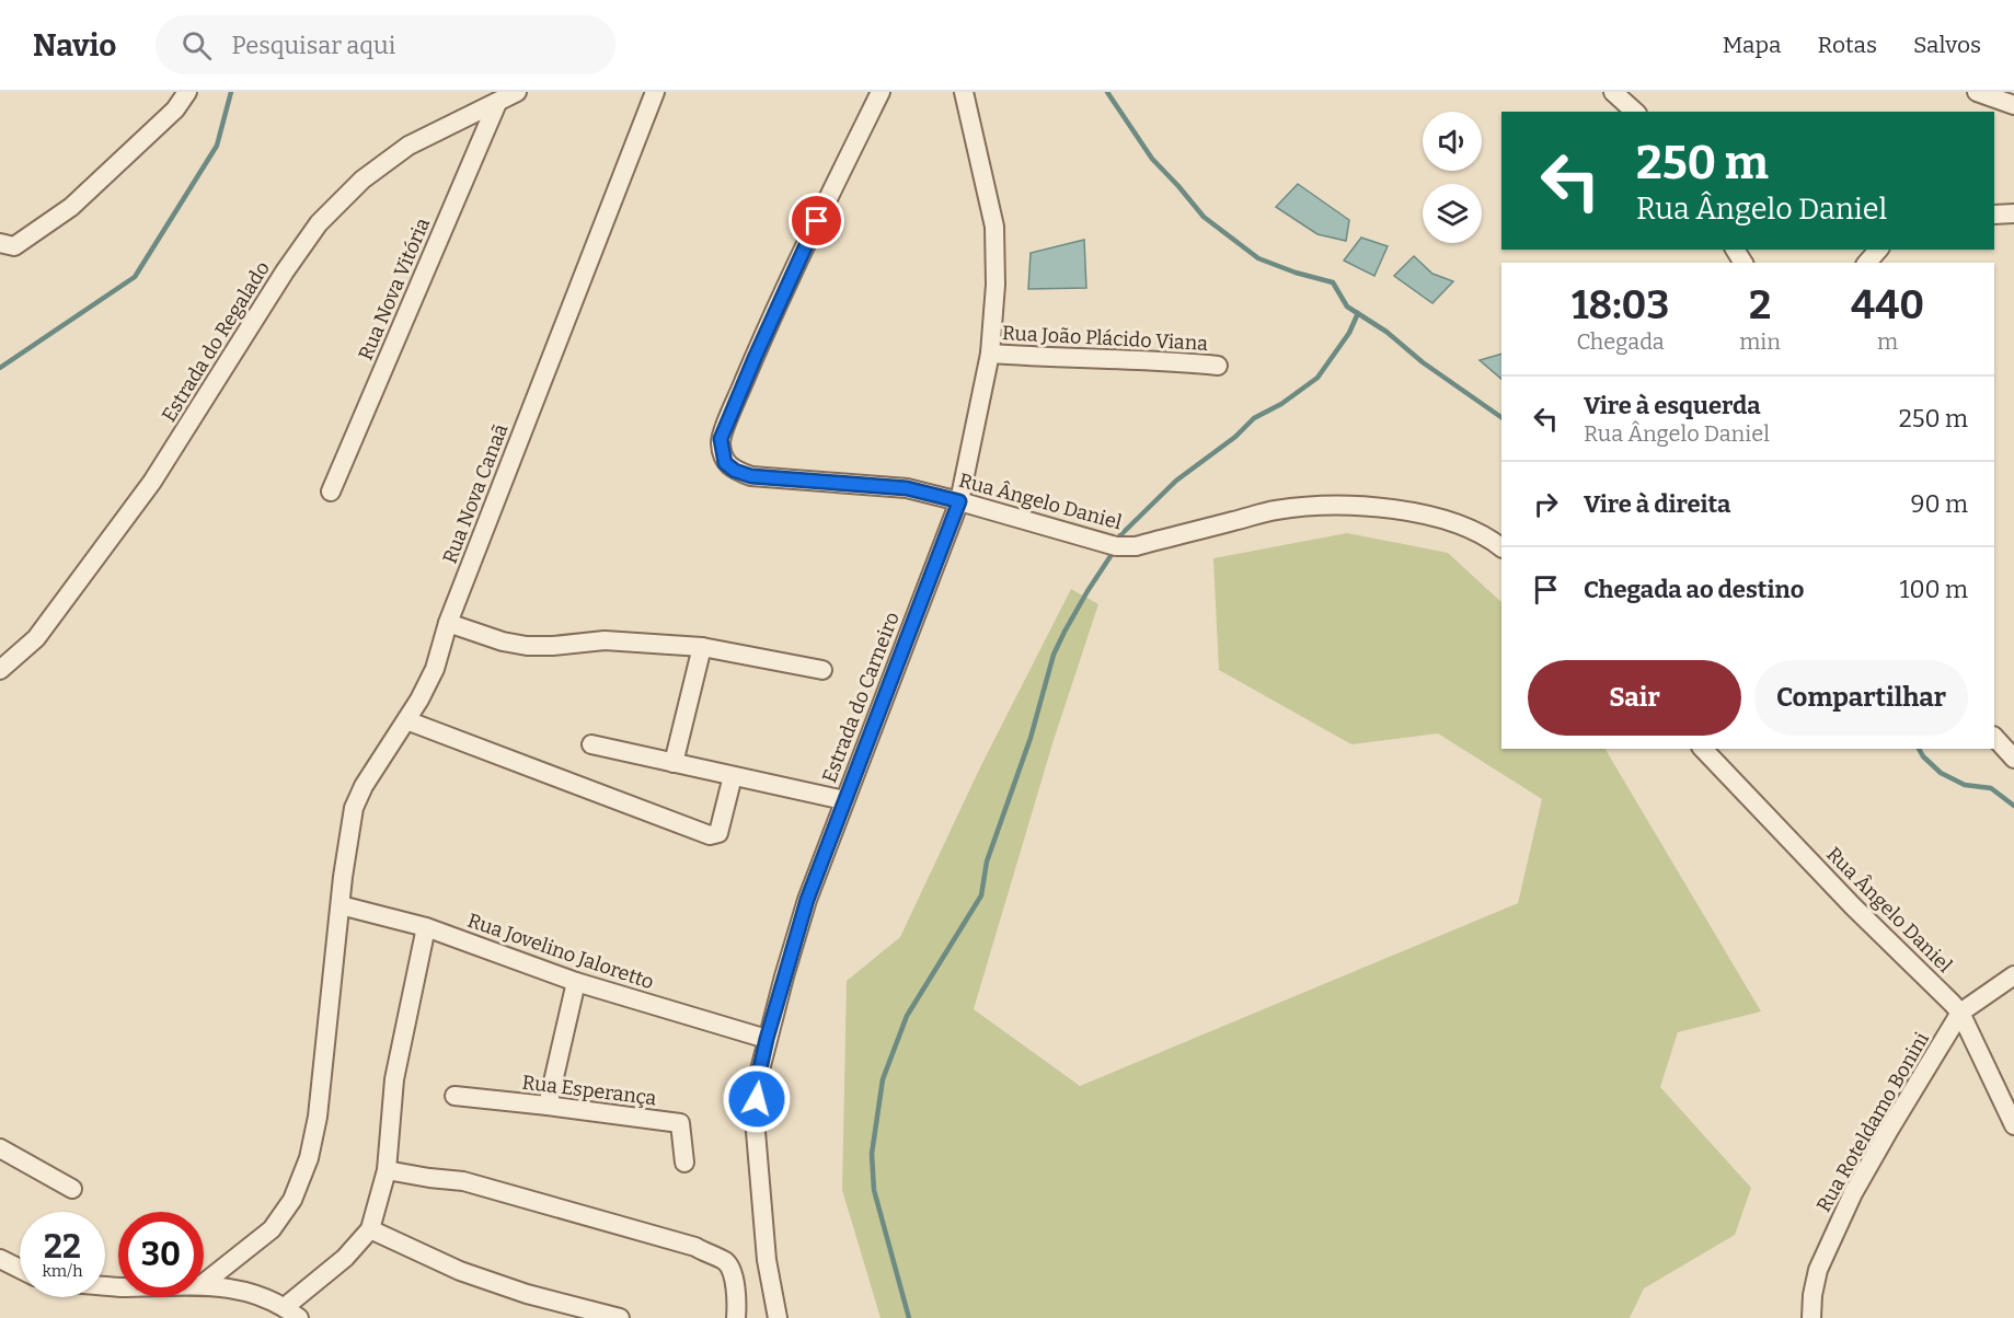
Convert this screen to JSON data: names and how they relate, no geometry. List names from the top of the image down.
{
  "streets": {
    "street": [
      "Rua Nova Vitória",
      "Rua João Plácido Viana",
      "Estrada do Regalado",
      "Rua Nova Canaã",
      "Rua Ângelo Daniel",
      "Estrada do Carneiro",
      "Rua Jovelino Jaloretto",
      "Rua Esperança",
      "Rua Roteldamo Bonini"
    ]
  },
  "crossings": [
    ["Rua Nova Vitória", "Estrada do Regalado"],
    ["Rua João Plácido Viana", "Estrada do Carneiro"],
    ["Rua Nova Canaã", "Rua Jovelino Jaloretto"],
    ["Rua Ângelo Daniel", "Estrada do Carneiro"],
    ["Rua Ângelo Daniel", "Rua Roteldamo Bonini"],
    ["Estrada do Carneiro", "Rua Jovelino Jaloretto"]
  ],
  "page": {
    "header": "Navio",
    "search": "Pesquisar aqui",
    "nav": ["Mapa", "Rotas", "Salvos"],
    "turn": ["250 m", "Rua Ângelo Daniel"],
    "eta": [
      "18:03",
      "Chegada",
      "2",
      "min",
      "440",
      "m"
    ],
    "list": [
      {
        "name": "Vire à esquerda",
        "note": "Rua Ângelo Daniel",
        "value": "250 m"
      },
      {
        "name": "Vire à direita",
        "value": "90 m"
      },
      {
        "name": "Chegada ao destino",
        "value": "100 m"
      }
    ],
    "buttons": ["Sair", "Compartilhar"],
    "speed": "22 km/h",
    "limit": "30"
  }
}
